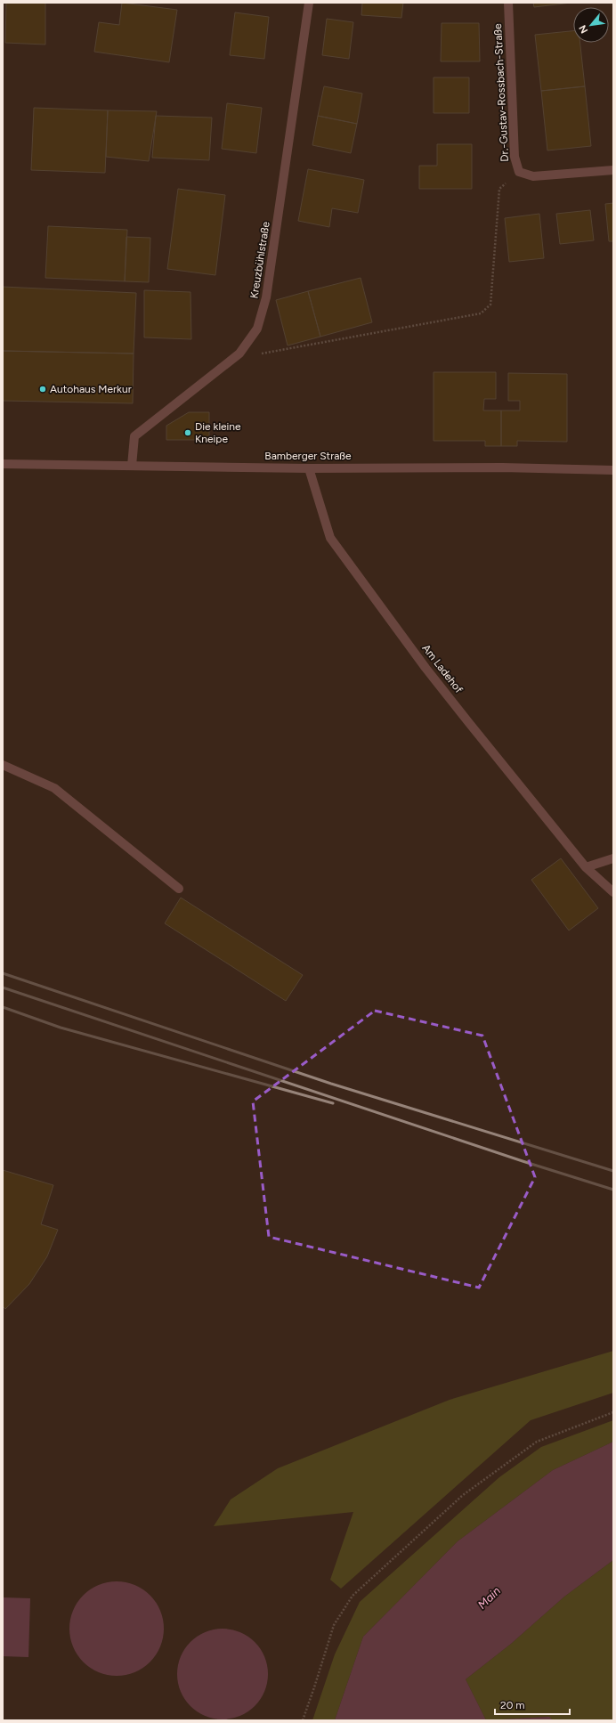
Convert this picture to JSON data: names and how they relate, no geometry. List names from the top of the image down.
{
  "streets": {
    "street": [
      "Dr.-Gustav-Rossbach-Straße",
      "Kreuzbühlstraße",
      "Bamberger Straße",
      "Am Ladehof"
    ]
  },
  "crossings": [
    ["Kreuzbühlstraße", "Bamberger Straße"],
    ["Bamberger Straße", "Am Ladehof"]
  ],
  "water": ["Main"],
  "places": ["Autohaus Merkur", "Die kleine Kneipe"],
  "scale_bar": "20 m",
  "north": "bottom left"
}
